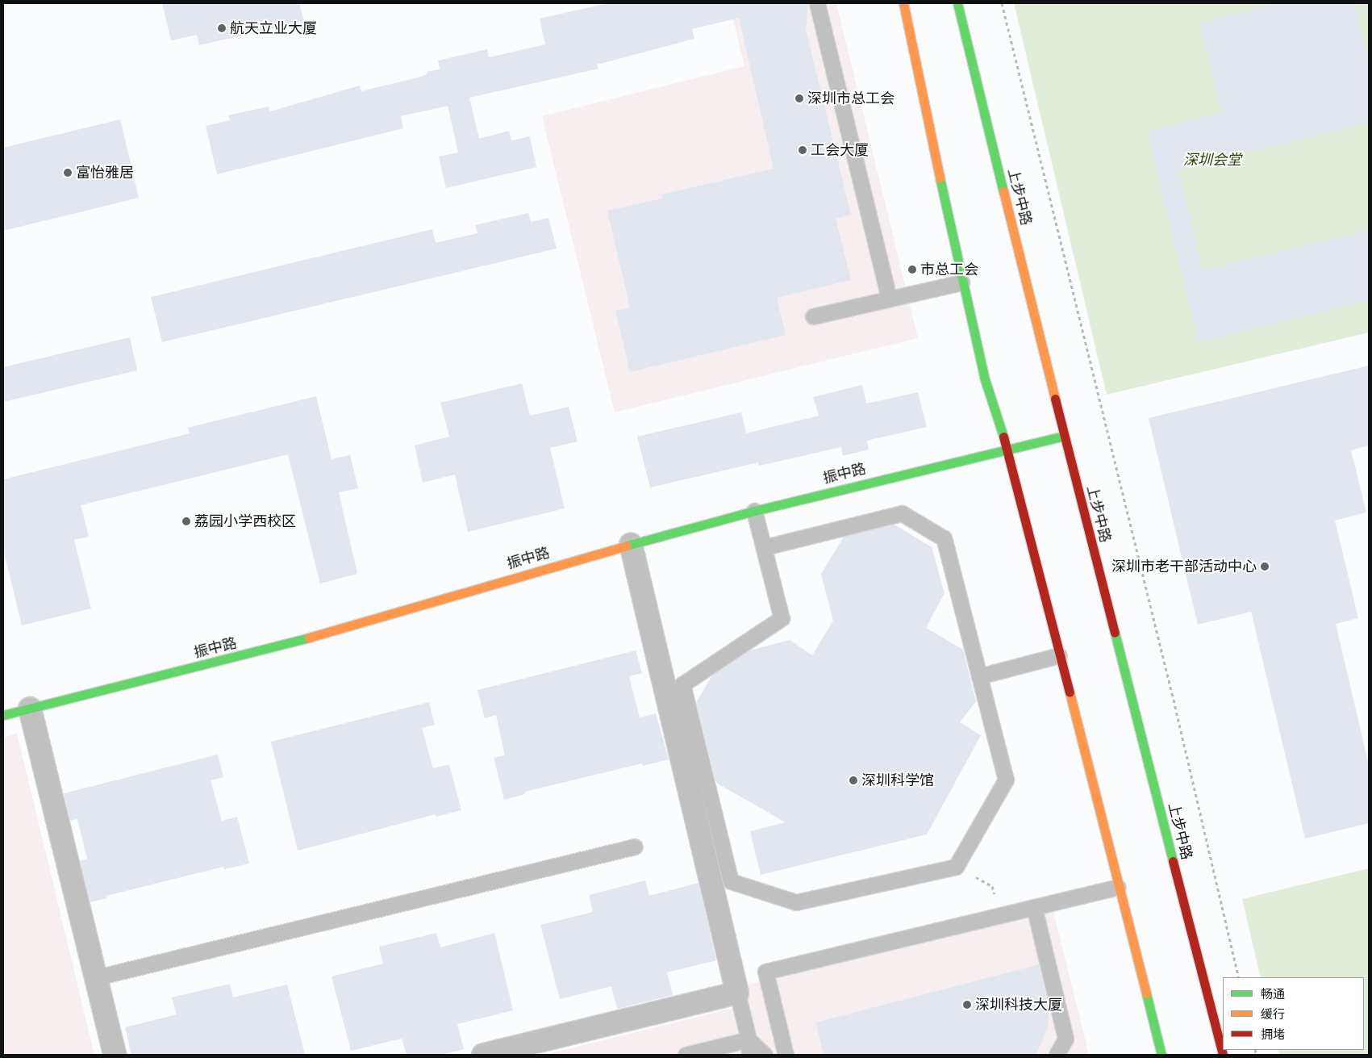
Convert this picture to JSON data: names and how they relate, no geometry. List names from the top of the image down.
{
  "streets": {
    "main road": ["上步中路", "振中路"]
  },
  "crossings": [
    ["上步中路", "振中路"]
  ],
  "parks": ["深圳会堂"],
  "places": [
    "航天立业大厦",
    "深圳市总工会",
    "工会大厦",
    "富怡雅居",
    "市总工会",
    "荔园小学西校区",
    "深圳市老干部活动中心",
    "深圳科学馆",
    "深圳科技大厦"
  ],
  "legend": ["畅通", "缓行", "拥堵"]
}
